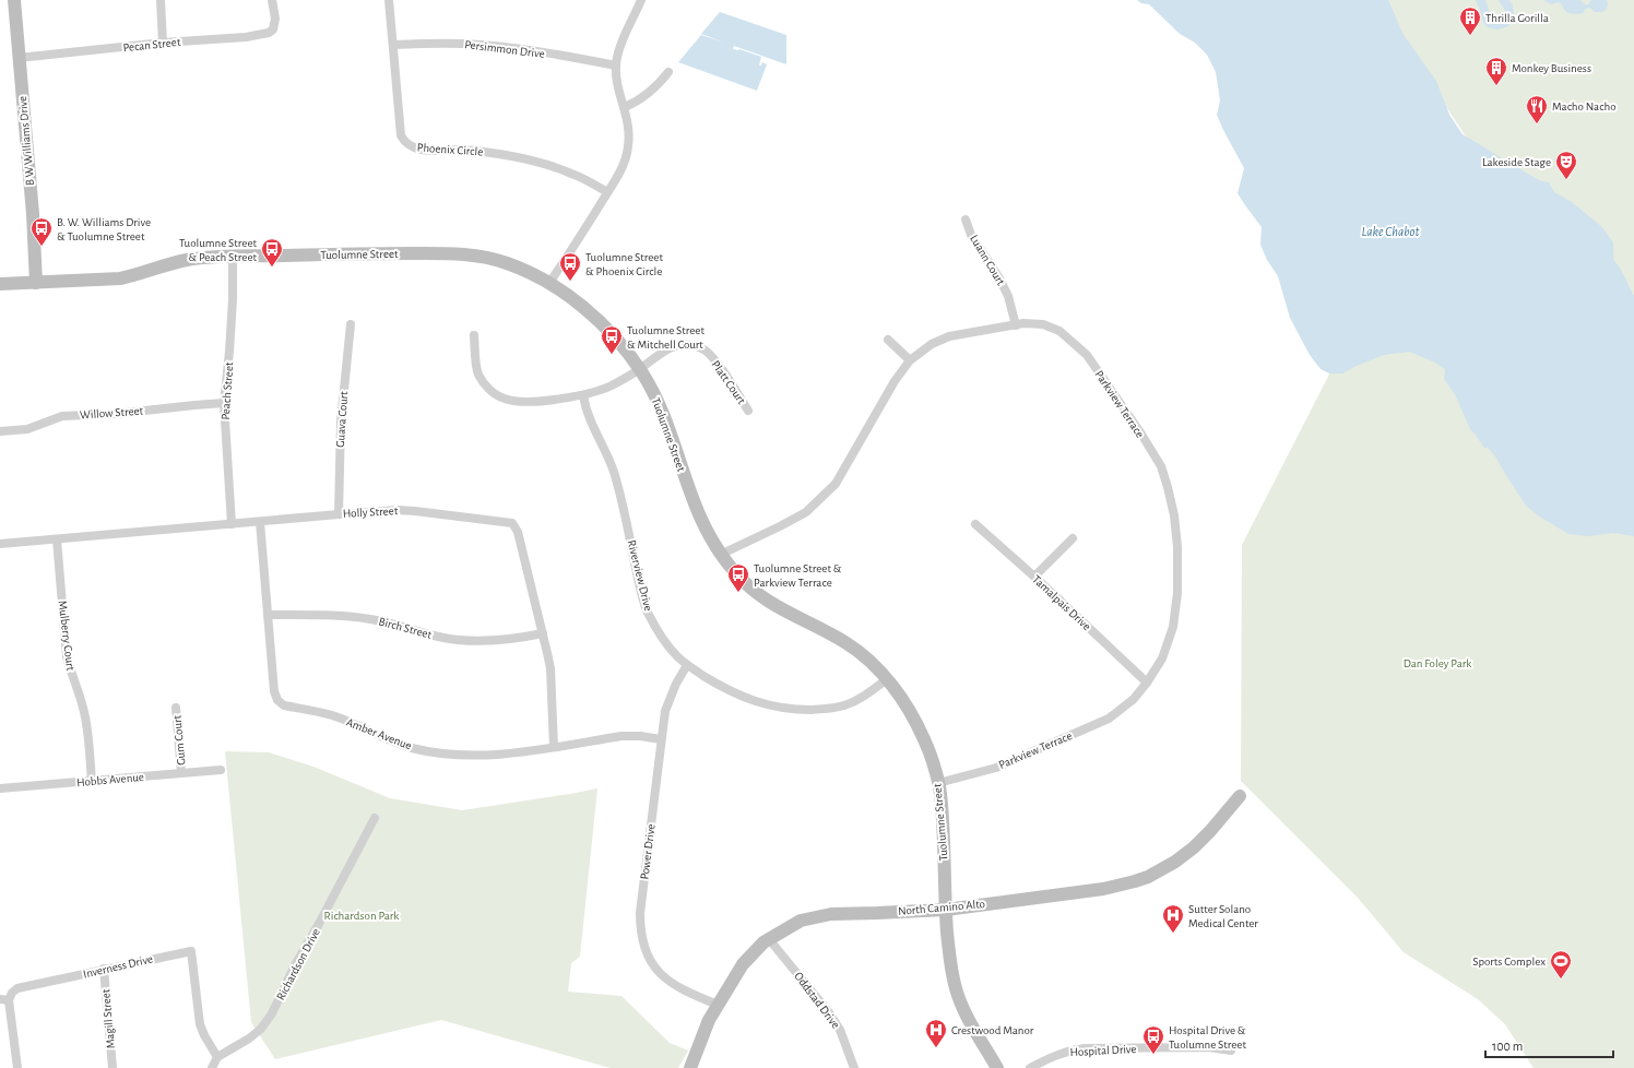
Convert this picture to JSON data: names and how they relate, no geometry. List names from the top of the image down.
{
  "streets": {
    "main road": ["B W Williams Drive", "Tuolumne Street", "North Camino Alto"],
    "street": [
      "Pecan Street",
      "Persimmon Drive",
      "Phoenix Circle",
      "Luann Court",
      "Platt Court",
      "Peach Street",
      "Parkview Terrace",
      "Willow Street",
      "Guava Court",
      "Holly Street",
      "Riverview Drive",
      "Tamalpais Drive",
      "Birch Street",
      "Mulberry Court",
      "Amber Avenue",
      "Gum Court",
      "Hobbs Avenue",
      "Power Drive",
      "Richardson Drive",
      "Inverness Drive",
      "Oddstad Drive",
      "Magill Street",
      "Hospital Drive"
    ]
  },
  "crossings": [
    ["Pecan Street", "B W Williams Drive"],
    ["Persimmon Drive", "Phoenix Circle"],
    ["B W Williams Drive", "Tuolumne Street"],
    ["Tuolumne Street", "Platt Court"],
    ["Tuolumne Street", "Peach Street"],
    ["Tuolumne Street", "Parkview Terrace"],
    ["Tuolumne Street", "Riverview Drive"],
    ["Tuolumne Street", "North Camino Alto"],
    ["Luann Court", "Parkview Terrace"],
    ["Platt Court", "Riverview Drive"],
    ["Peach Street", "Willow Street"],
    ["Peach Street", "Holly Street"],
    ["Parkview Terrace", "Tamalpais Drive"],
    ["Guava Court", "Holly Street"],
    ["Holly Street", "Birch Street"],
    ["Holly Street", "Mulberry Court"],
    ["Holly Street", "Amber Avenue"],
    ["Riverview Drive", "Power Drive"],
    ["Birch Street", "Amber Avenue"],
    ["Mulberry Court", "Hobbs Avenue"],
    ["Amber Avenue", "Power Drive"],
    ["Gum Court", "Hobbs Avenue"],
    ["Power Drive", "North Camino Alto"],
    ["North Camino Alto", "Oddstad Drive"],
    ["Richardson Drive", "Inverness Drive"],
    ["Inverness Drive", "Magill Street"]
  ],
  "water": ["Lake Chabot"],
  "parks": ["Dan Foley Park", "Richardson Park"],
  "places": {
    "building": ["Thrilla Gorilla", "Monkey Business"],
    "restaurant": ["Macho Nacho"],
    "theatre": ["Lakeside Stage"],
    "bus stop": [
      "B. W. Williams Drive & Tuolumne Street",
      "Tuolumne Street & Peach Street",
      "Tuolumne Street & Phoenix Circle",
      "Tuolumne Street & Mitchell Court",
      "Tuolumne Street & Parkview Terrace",
      "Hospital Drive & Tuolumne Street"
    ],
    "hospital": ["Sutter Solano Medical Center", "Crestwood Manor"],
    "sports": ["Sports Complex"]
  },
  "scale_bar": "100 m"
}
